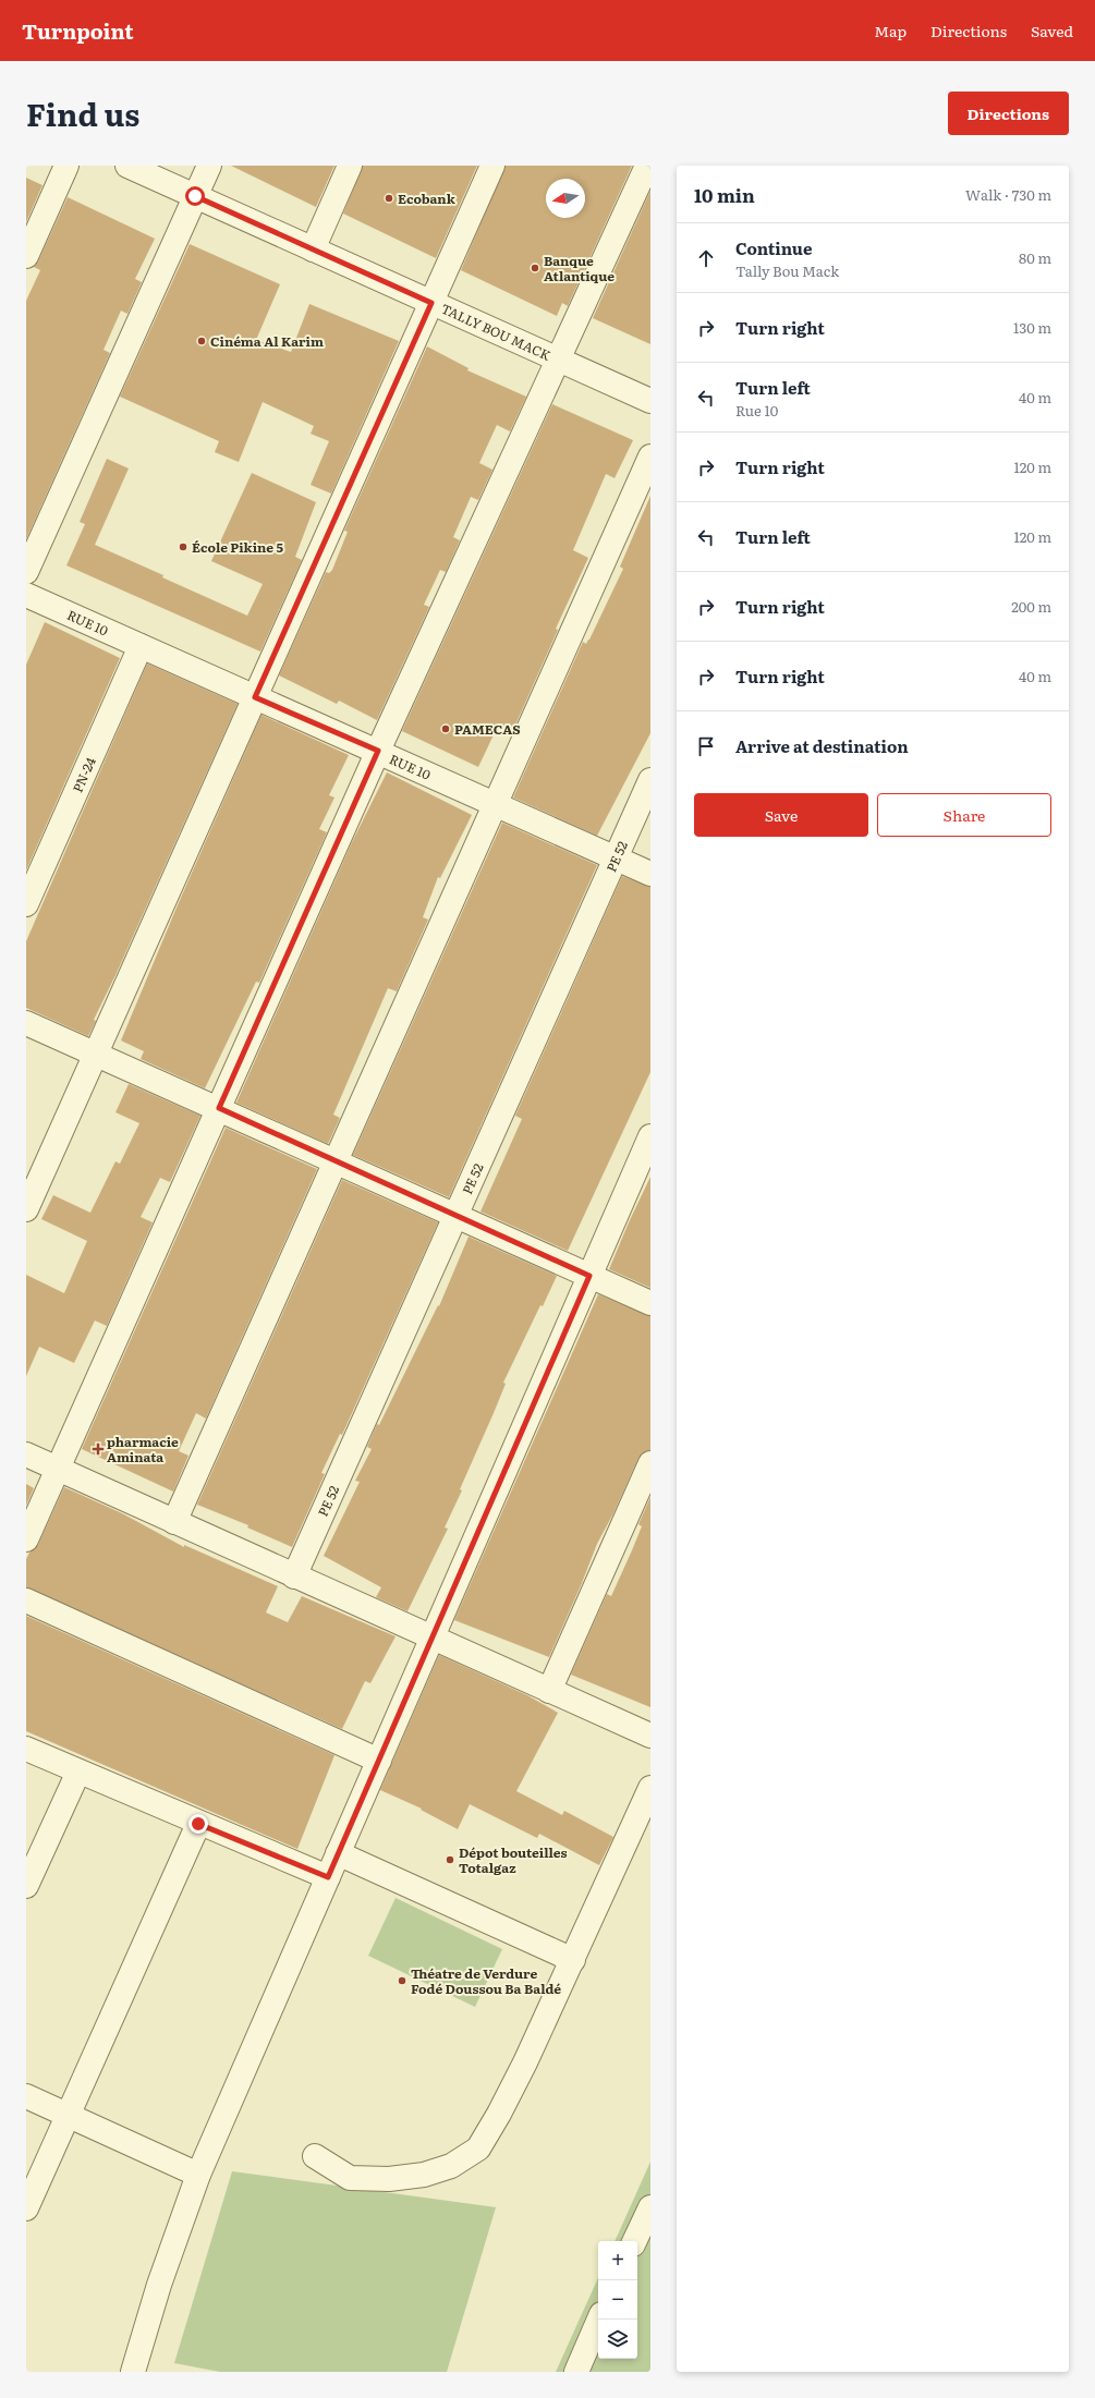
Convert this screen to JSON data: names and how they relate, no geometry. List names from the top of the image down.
{
  "streets": {
    "street": [
      "TALLY BOU MACK",
      "RUE 10",
      "PN-24",
      "PE 52"
    ]
  },
  "crossings": [
    ["RUE 10", "PN-24"],
    ["RUE 10", "PE 52"]
  ],
  "places": {
    "other": [
      "Ecobank",
      "Banque Atlantique",
      "Cinéma Al Karim",
      "École Pikine 5",
      "PAMECAS",
      "Dépot bouteilles Totalgaz",
      "Théatre de Verdure Fodé Doussou Ba Baldé"
    ],
    "health": ["pharmacie Aminata"]
  },
  "north": "left",
  "page": {
    "header": "Turnpoint",
    "nav": ["Map", "Directions", "Saved"],
    "title": "Find us",
    "buttons": [
      "Directions",
      ["Save", "Share"]
    ],
    "heading": ["10 min", "Walk · 730 m"],
    "list": [
      ["Continue", "Tally Bou Mack", "80 m"],
      ["Turn right", "130 m"],
      ["Turn left", "Rue 10", "40 m"],
      ["Turn right", "120 m"],
      ["Turn left", "120 m"],
      ["Turn right", "200 m"],
      ["Turn right", "40 m"],
      "Arrive at destination"
    ],
    "map_buttons": ["+", "−"]
  }
}
